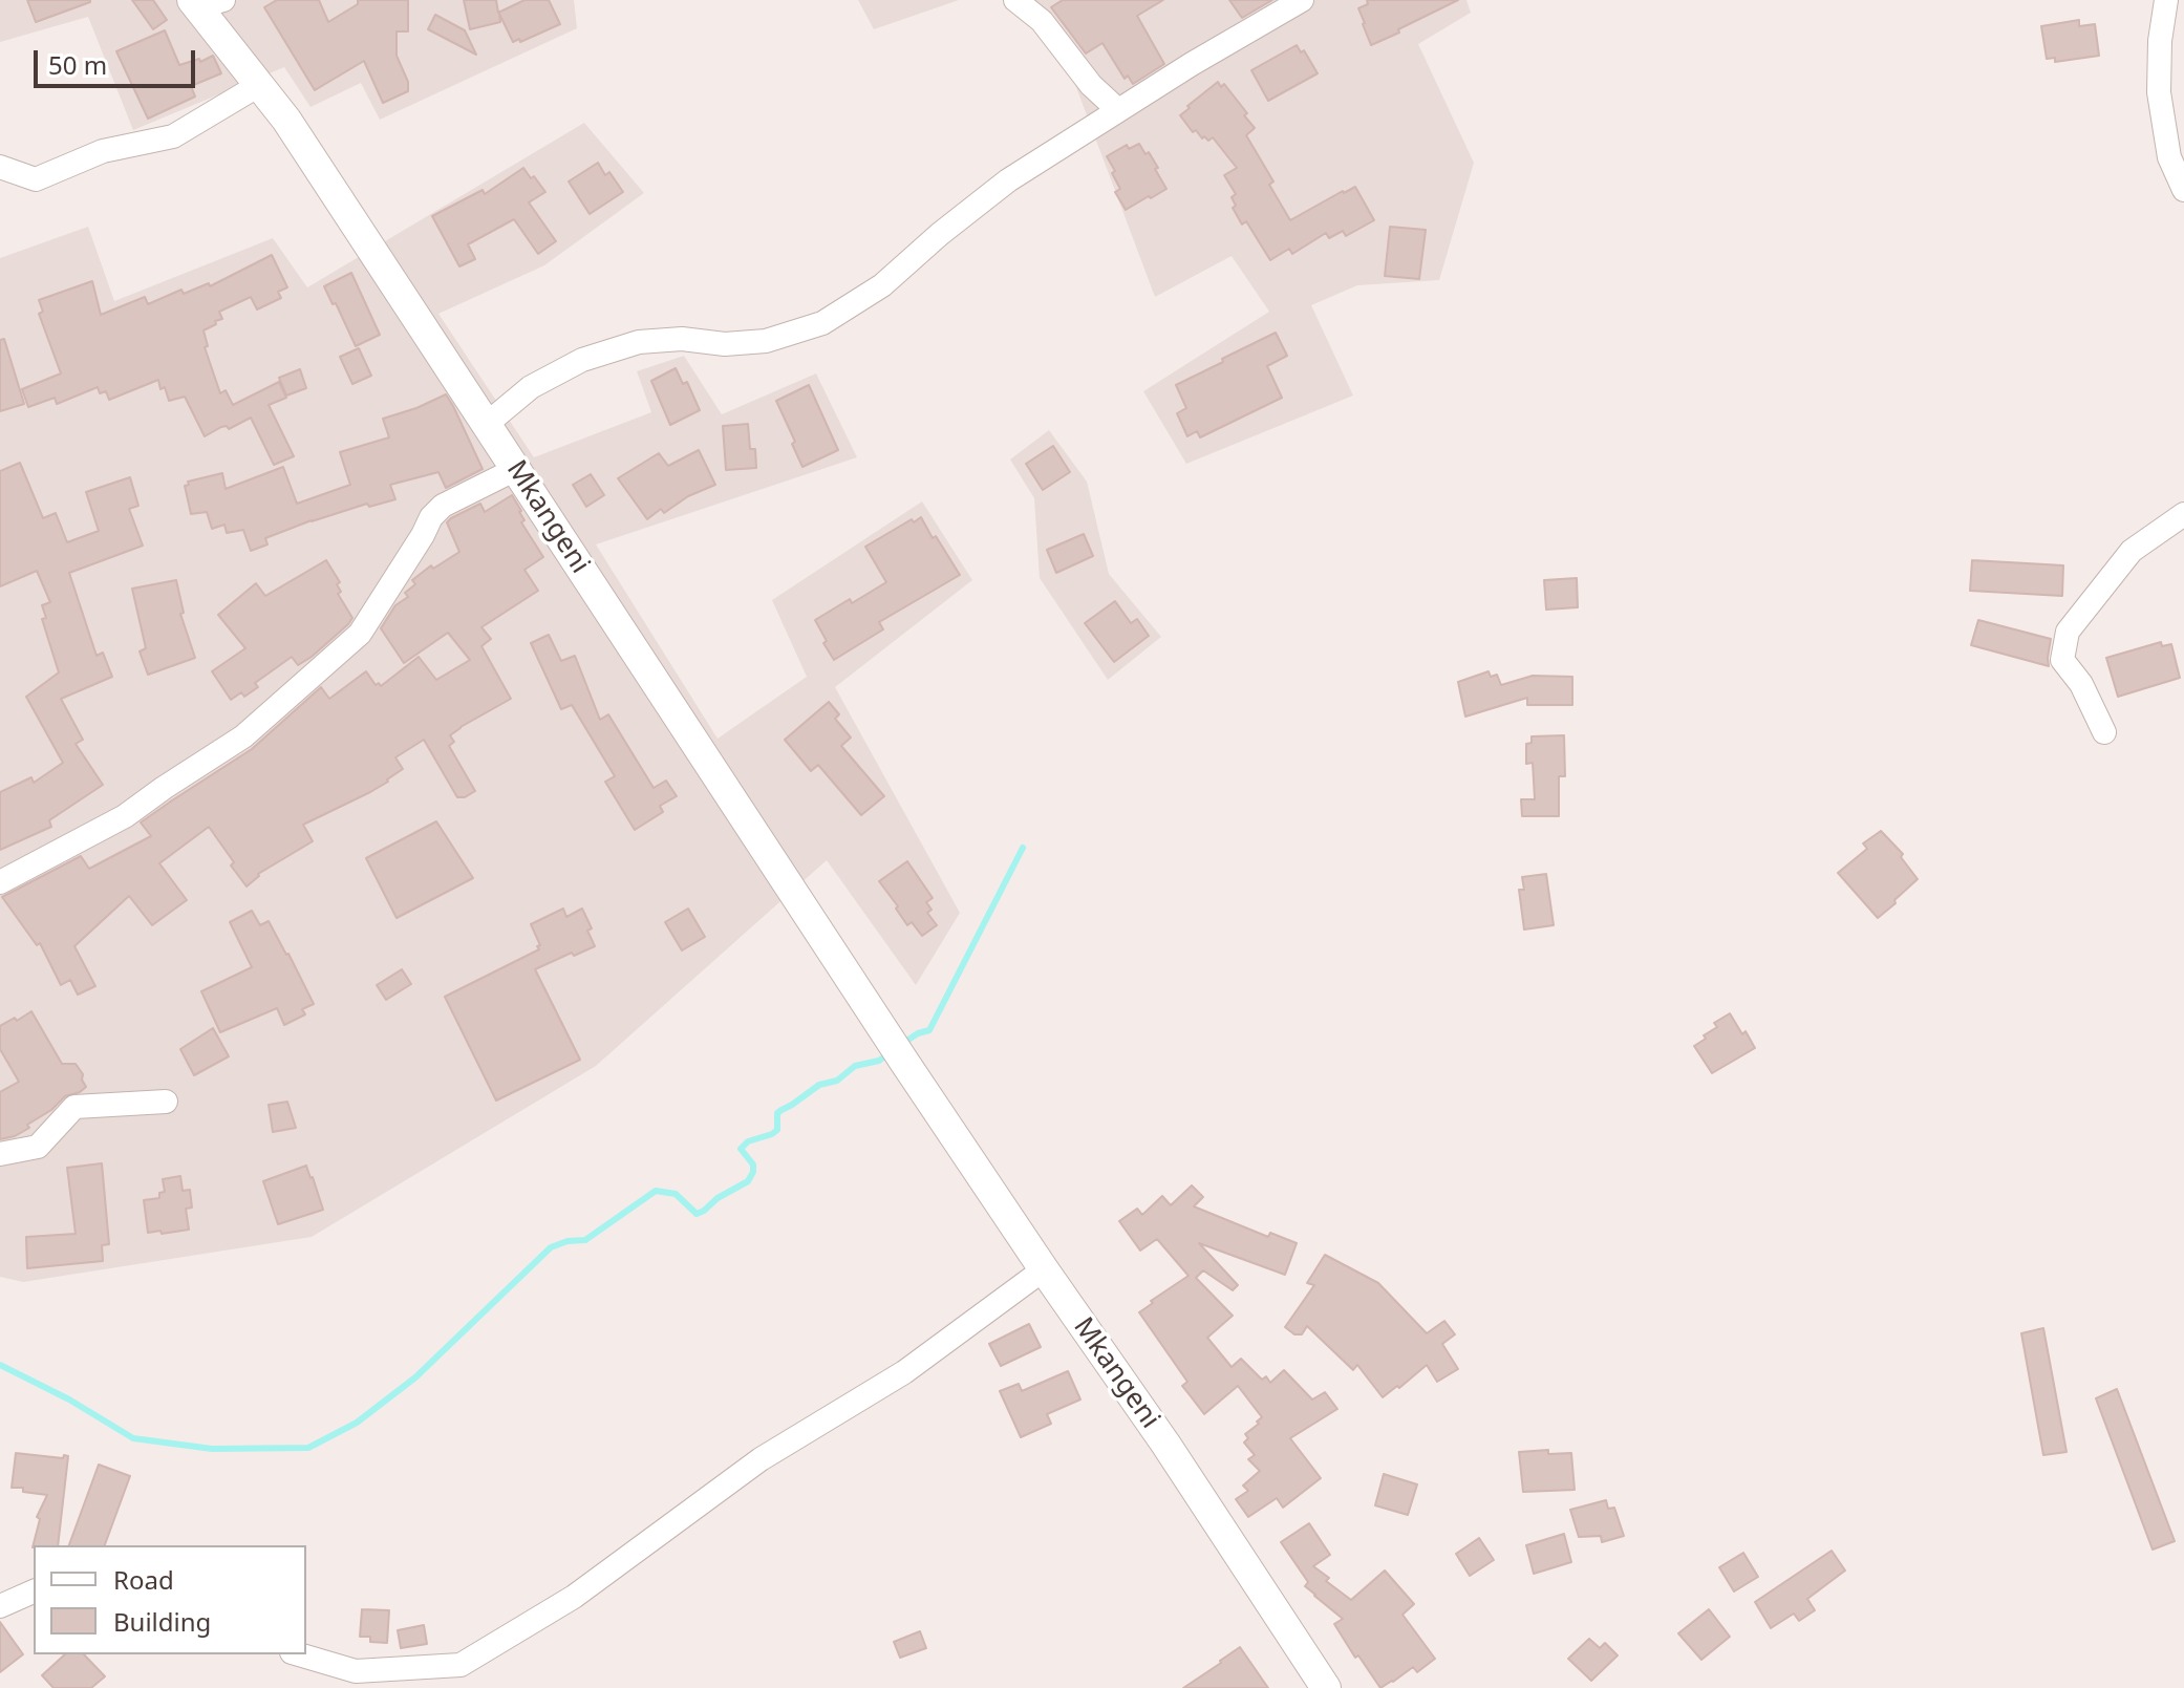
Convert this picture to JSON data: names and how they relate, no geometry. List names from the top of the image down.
{
  "streets": {
    "street": ["Mkangeni"]
  },
  "legend": ["Road", "Building"],
  "scale_bar": "50 m"
}
